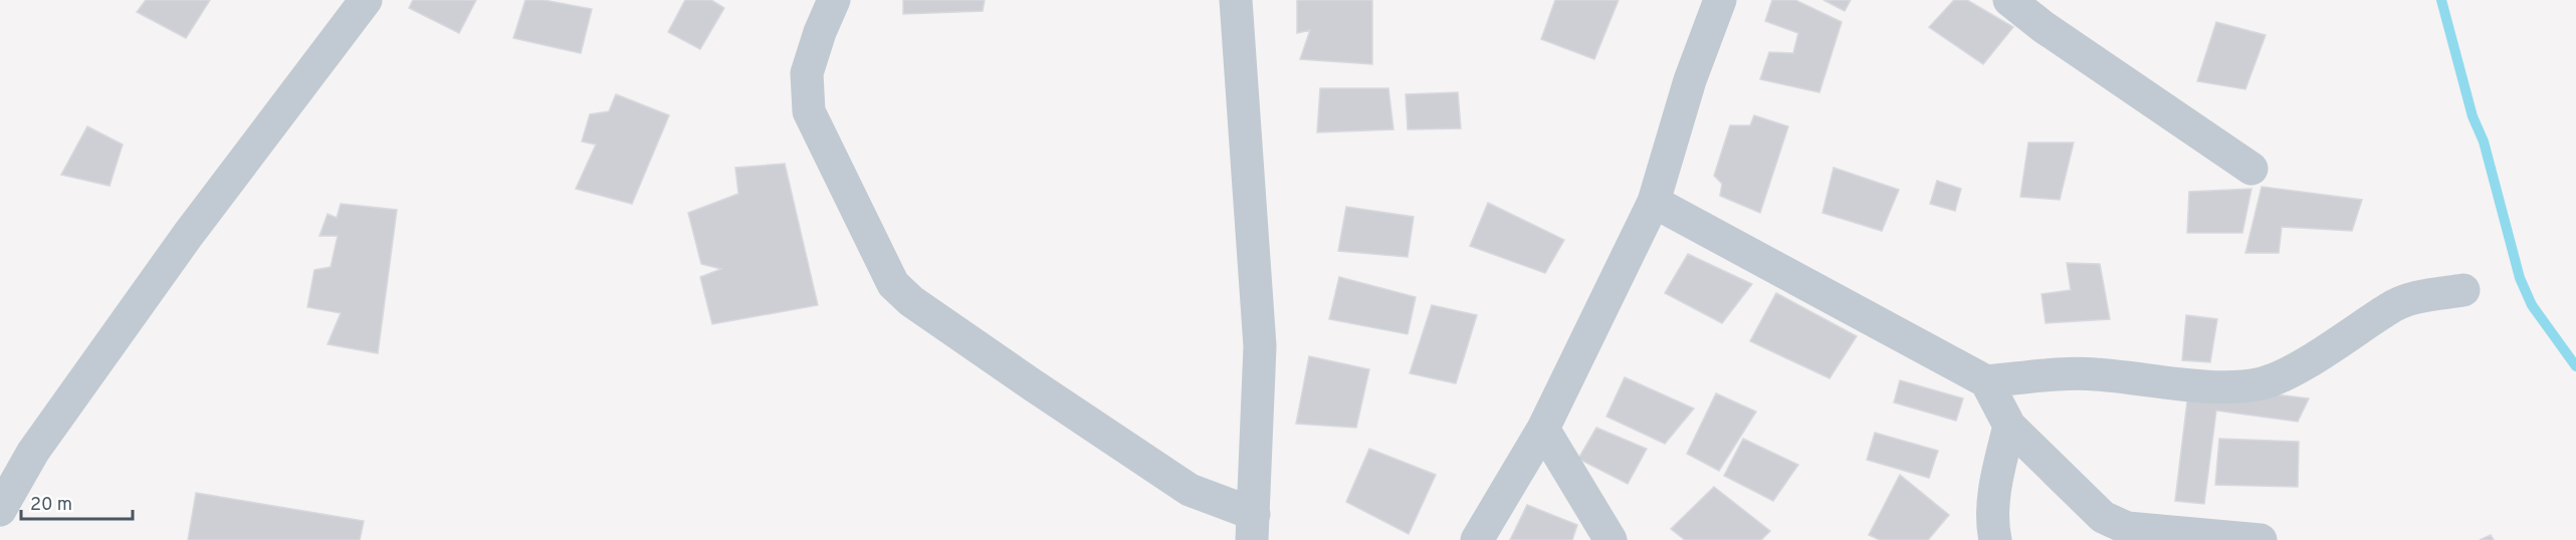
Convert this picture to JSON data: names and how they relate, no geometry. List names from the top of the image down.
{
  "scale_bar": "20 m"
}
